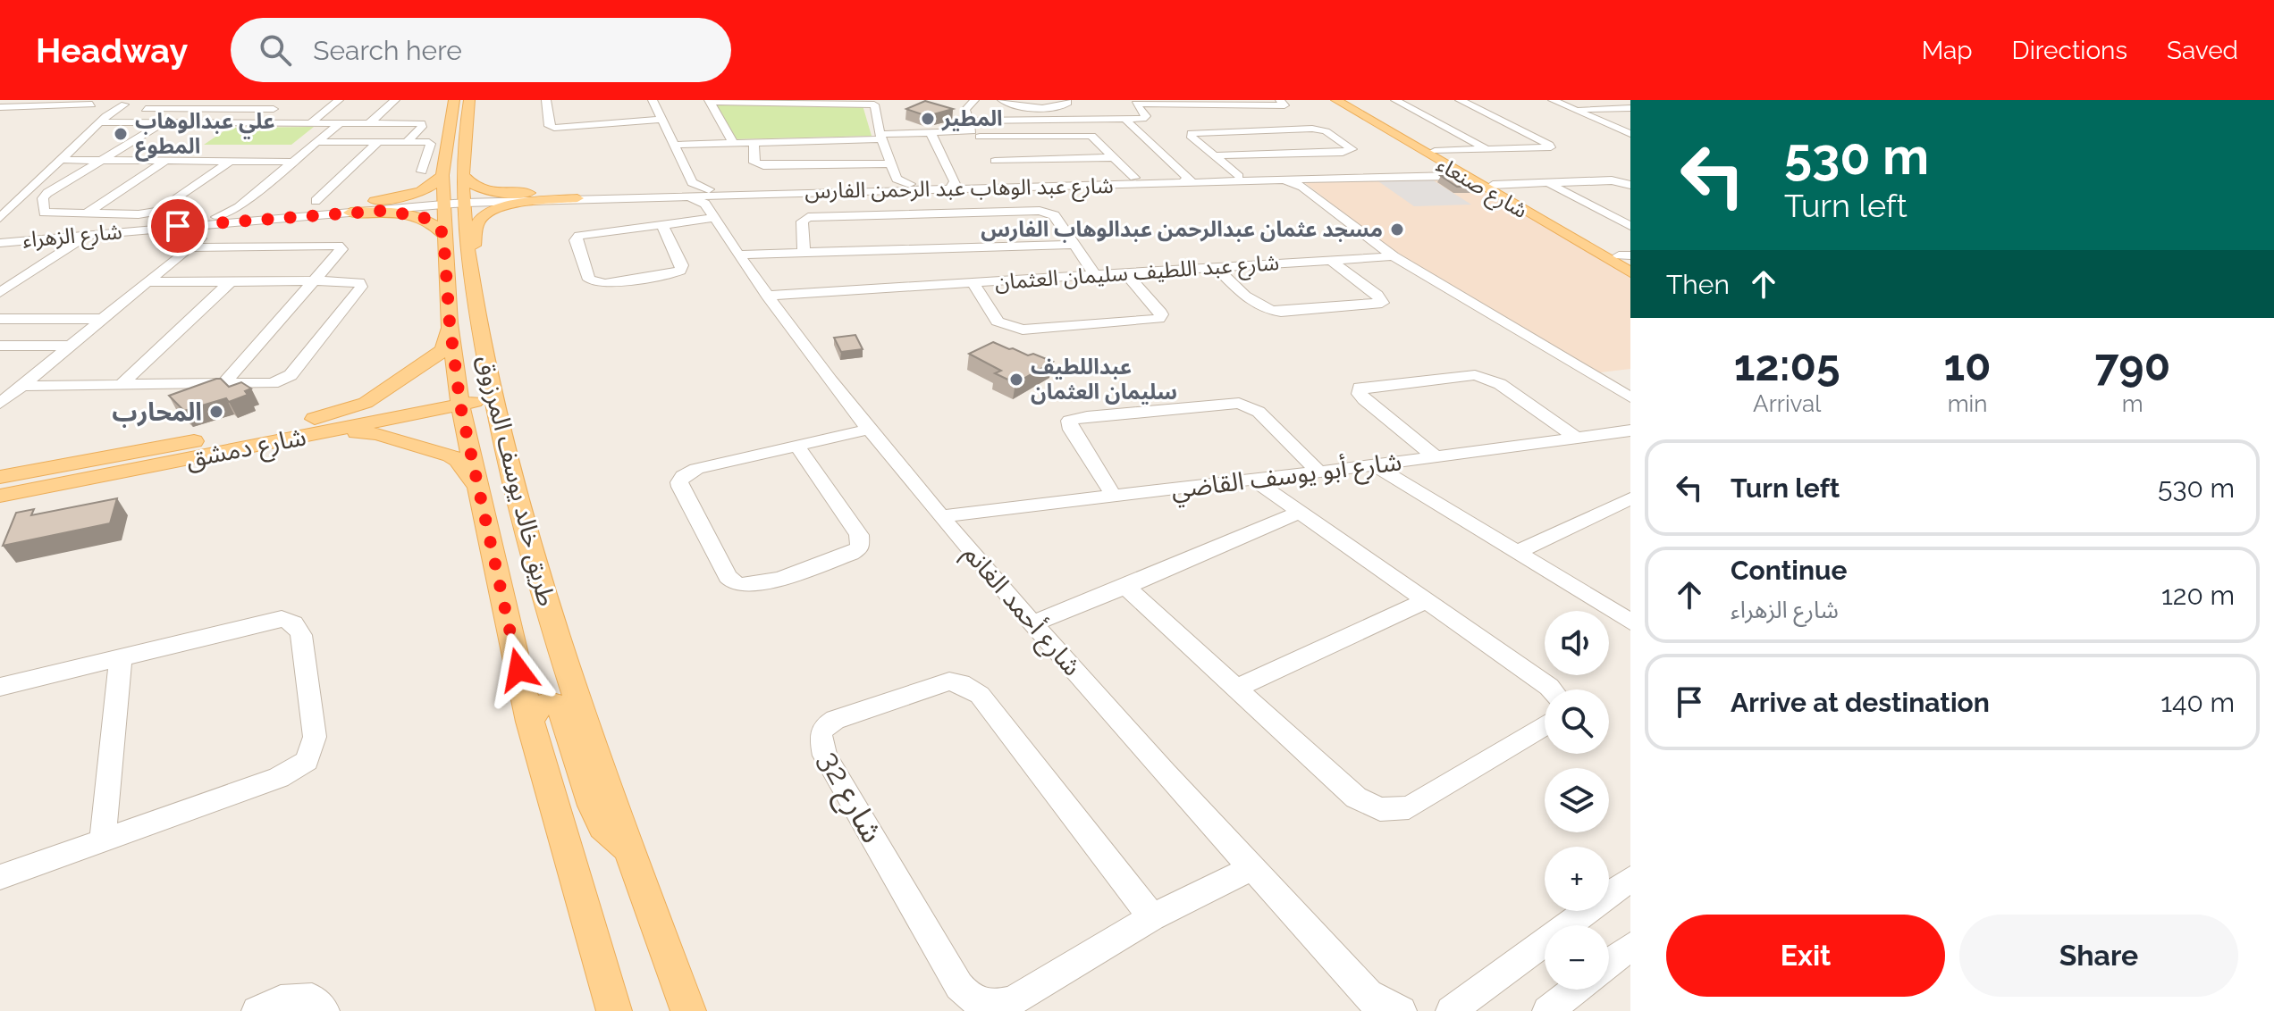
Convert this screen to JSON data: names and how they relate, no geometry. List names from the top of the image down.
{
  "streets": {
    "main road": ["شارع صنعاء", "شارع دمشق", "طريق خالد يوسف المرزوق"],
    "street": [
      "شارع عبد الوهاب عبد الرحمن الفارس",
      "شارع الزهراء",
      "شارع عبد اللطيف سليمان العثمان",
      "شارع أبو يوسف القاضي",
      "شارع أحمد الغانم",
      "شارع 32"
    ]
  },
  "crossings": [
    ["شارع صنعاء", "شارع عبد الوهاب عبد الرحمن الفارس"],
    ["شارع عبد الوهاب عبد الرحمن الفارس", "شارع الزهراء"],
    ["شارع عبد الوهاب عبد الرحمن الفارس", "طريق خالد يوسف المرزوق"],
    ["شارع عبد الوهاب عبد الرحمن الفارس", "شارع أحمد الغانم"],
    ["شارع الزهراء", "طريق خالد يوسف المرزوق"],
    ["شارع عبد اللطيف سليمان العثمان", "شارع أحمد الغانم"],
    ["شارع دمشق", "طريق خالد يوسف المرزوق"],
    ["شارع أبو يوسف القاضي", "شارع أحمد الغانم"],
    ["شارع أحمد الغانم", "شارع 32"]
  ],
  "places": [
    "المطير",
    "علي عبدالوهاب المطوع",
    "مسجد عثمان عبدالرحمن عبدالوهاب الفارس",
    "عبداللطيف سليمان العثمان",
    "المحارب"
  ],
  "page": {
    "header": "Headway",
    "search": "Search here",
    "nav": ["Map", "Directions", "Saved"],
    "turn": ["530 m", "Turn left"],
    "then": "Then",
    "eta": [
      "12:05",
      "Arrival",
      "10",
      "min",
      "790",
      "m"
    ],
    "list": [
      {
        "name": "Turn left",
        "value": "530 m"
      },
      {
        "name": "Continue",
        "note": "شارع الزهراء",
        "value": "120 m"
      },
      {
        "name": "Arrive at destination",
        "value": "140 m"
      }
    ],
    "map_buttons": ["+", "−"],
    "buttons": ["Exit", "Share"]
  }
}
